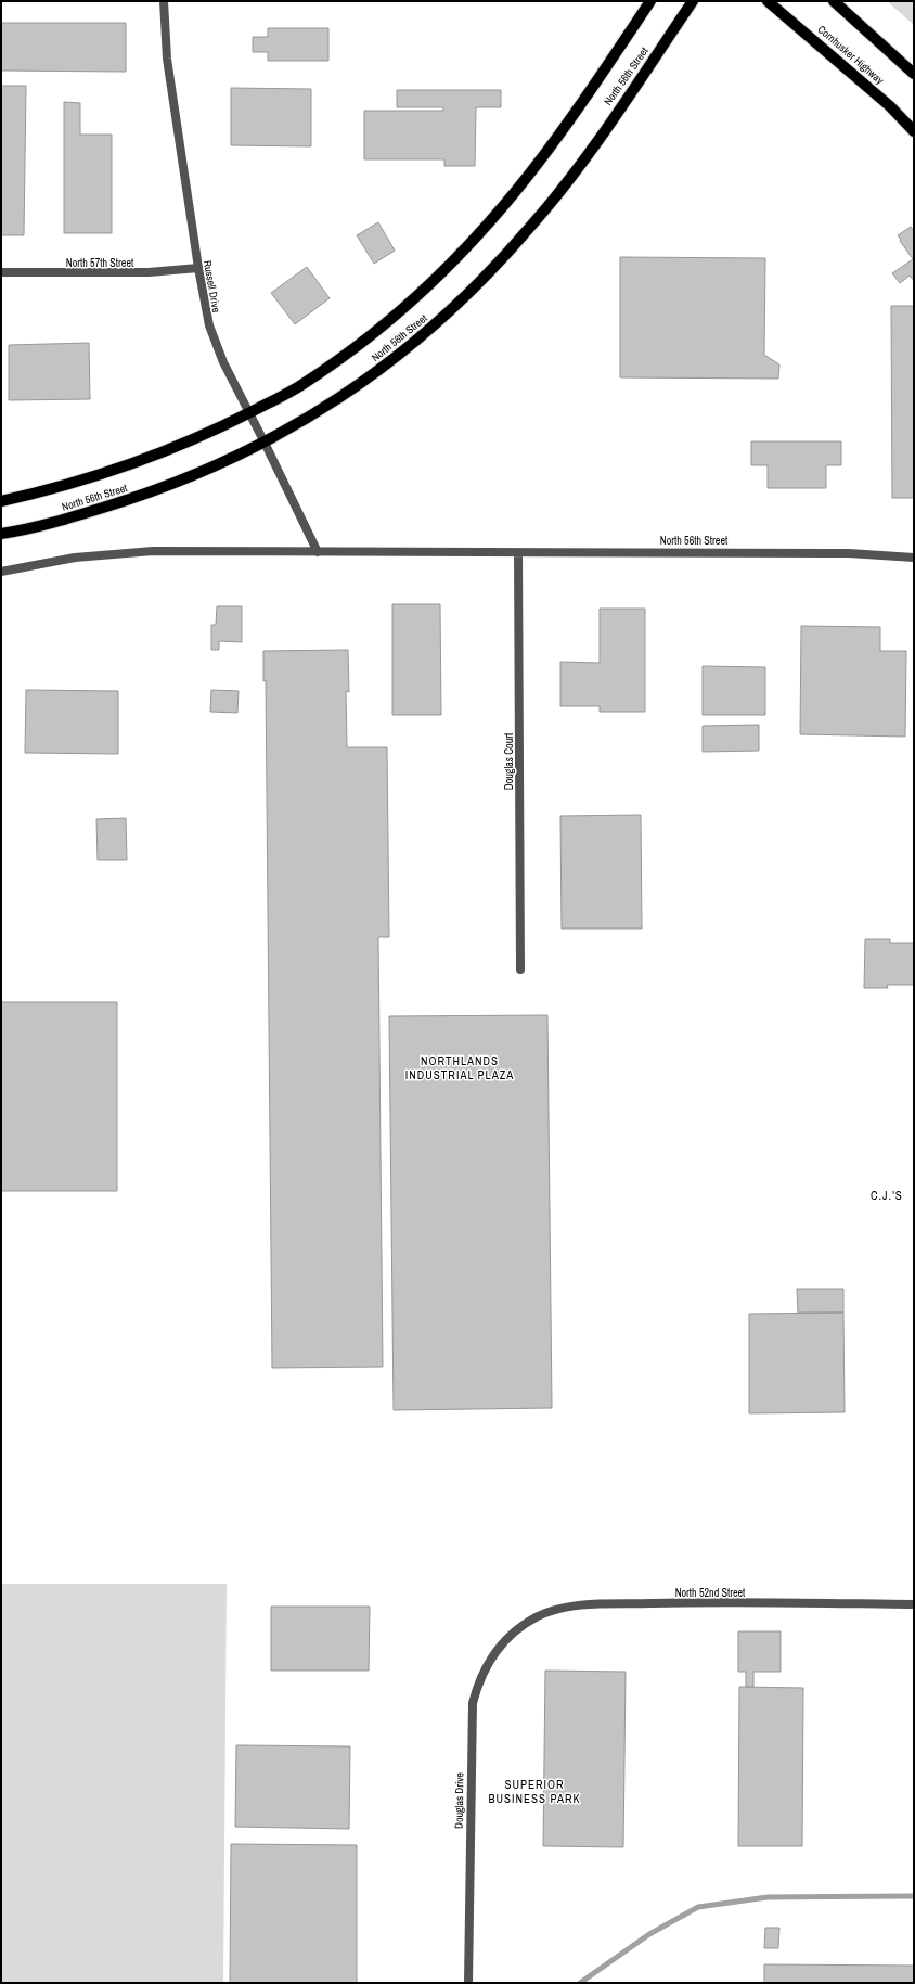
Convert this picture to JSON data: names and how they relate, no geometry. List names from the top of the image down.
{
  "streets": {
    "main road": ["Cornhusker Highway", "North 56th Street"],
    "street": [
      "North 57th Street",
      "Russell Drive",
      "Douglas Court",
      "North 52nd Street",
      "Douglas Drive"
    ]
  },
  "crossings": [
    ["North 56th Street", "Russell Drive"],
    ["North 56th Street", "Douglas Court"],
    ["North 57th Street", "Russell Drive"],
    ["North 52nd Street", "Douglas Drive"]
  ],
  "districts": ["NORTHLANDS INDUSTRIAL PLAZA", "C.J.'S", "SUPERIOR BUSINESS PARK"]
}
